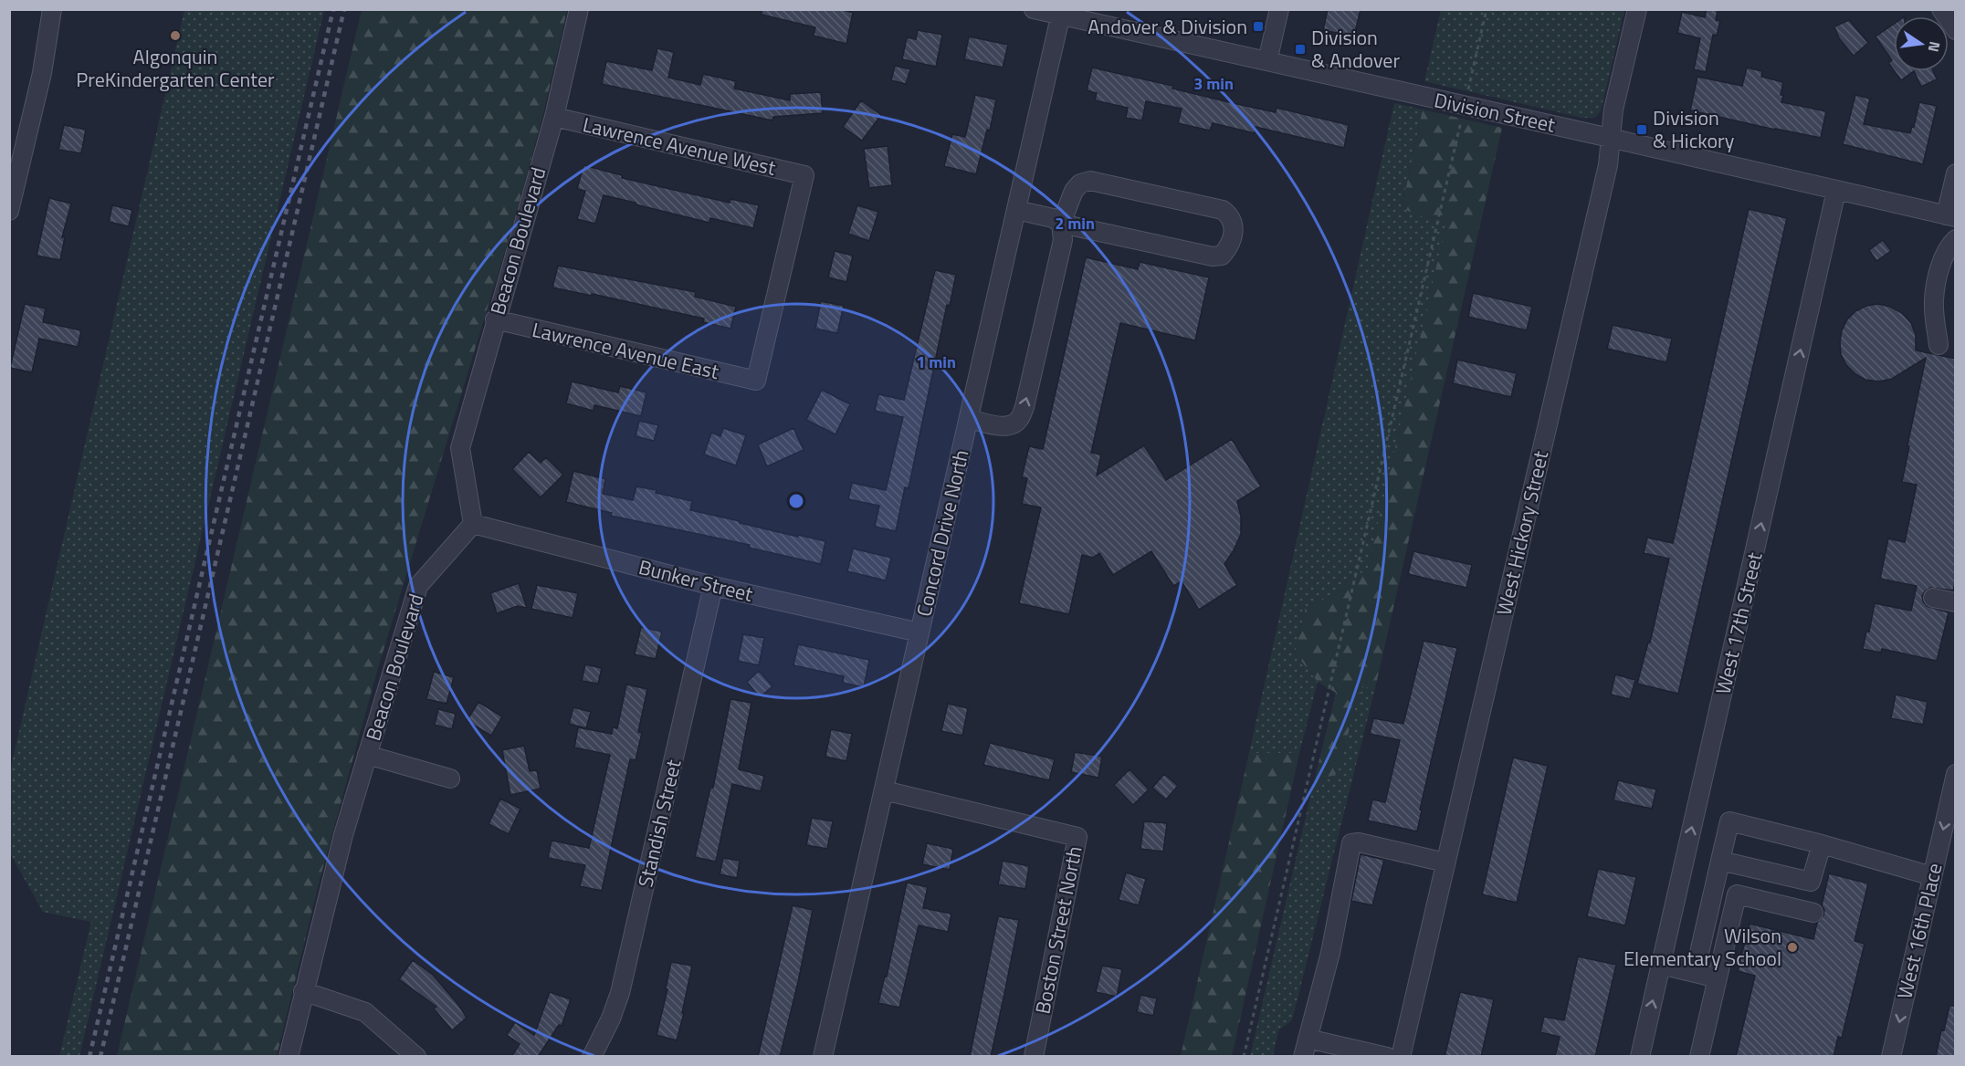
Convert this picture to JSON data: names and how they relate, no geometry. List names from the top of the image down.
{
  "streets": {
    "street": [
      "Division Street",
      "Lawrence Avenue West",
      "Beacon Boulevard",
      "Lawrence Avenue East",
      "Concord Drive North",
      "West Hickory Street",
      "Bunker Street",
      "West 17th Street",
      "Standish Street",
      "Boston Street North",
      "West 16th Place"
    ]
  },
  "crossings": [
    ["Division Street", "Concord Drive North"],
    ["Division Street", "West Hickory Street"],
    ["Division Street", "West 17th Street"],
    ["Lawrence Avenue West", "Beacon Boulevard"],
    ["Lawrence Avenue West", "Lawrence Avenue East"],
    ["Beacon Boulevard", "Lawrence Avenue East"],
    ["Beacon Boulevard", "Bunker Street"],
    ["Concord Drive North", "Bunker Street"],
    ["Concord Drive North", "Boston Street North"],
    ["Bunker Street", "Standish Street"]
  ],
  "one_way": ["West 16th Place"],
  "places": {
    "transit": ["Andover & Division", "Division & Andover", "Division & Hickory"],
    "other": ["Algonquin PreKindergarten Center", "Wilson Elementary School"]
  },
  "north": "right",
  "rings": ["3 min", "2 min", "1 min"]
}
